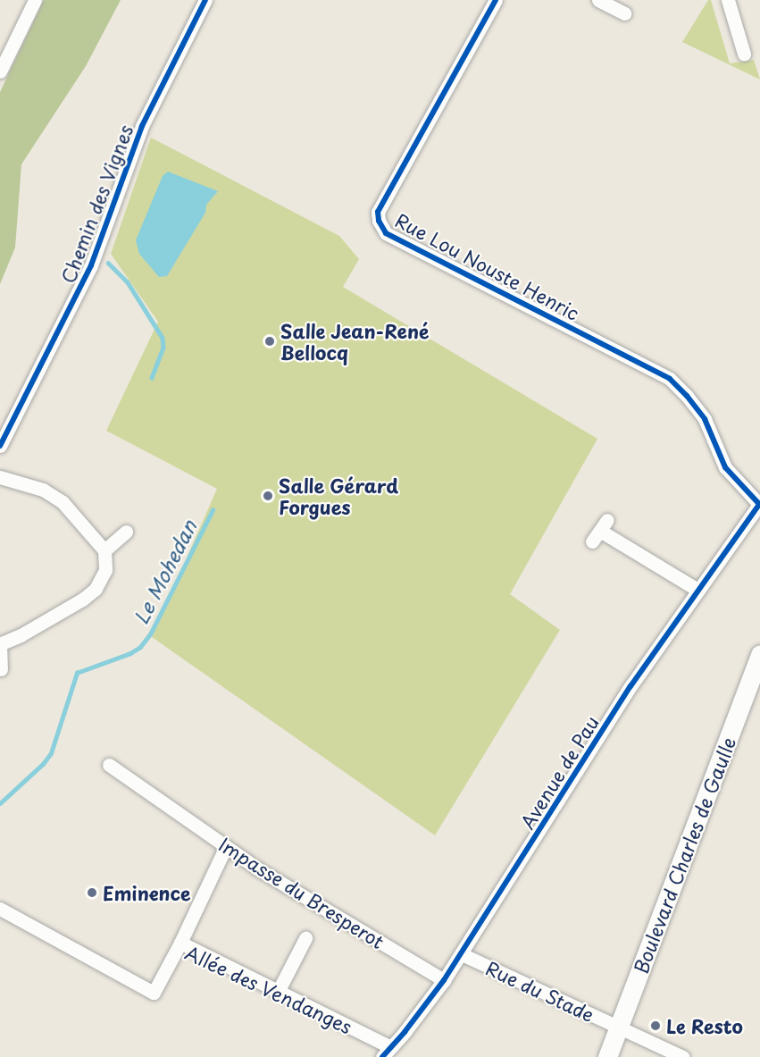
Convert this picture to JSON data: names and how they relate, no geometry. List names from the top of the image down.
{
  "streets": {
    "main road": ["Boulevard Charles de Gaulle"],
    "street": [
      "Chemin des Vignes",
      "Rue Lou Nouste Henric",
      "Avenue de Pau",
      "Impasse du Bresperot",
      "Allée des Vendanges",
      "Rue du Stade"
    ]
  },
  "crossings": [
    ["Rue Lou Nouste Henric", "Avenue de Pau"],
    ["Avenue de Pau", "Impasse du Bresperot"],
    ["Avenue de Pau", "Allée des Vendanges"],
    ["Avenue de Pau", "Rue du Stade"],
    ["Boulevard Charles de Gaulle", "Rue du Stade"]
  ],
  "water": ["Le Mohedan"],
  "places": [
    "Salle Jean-René Bellocq",
    "Salle Gérard Forgues",
    "Eminence",
    "Le Resto"
  ]
}
